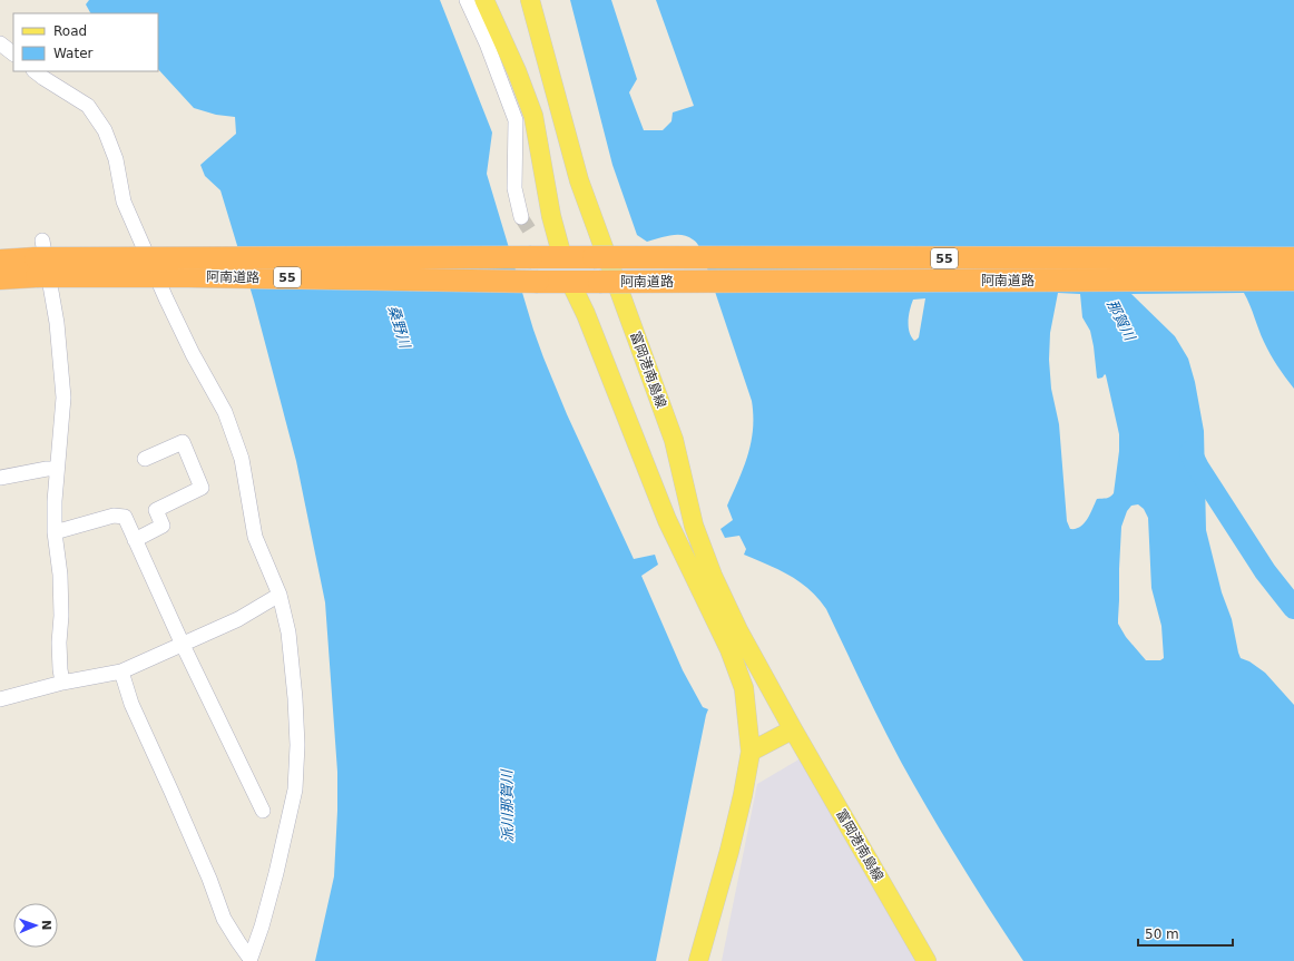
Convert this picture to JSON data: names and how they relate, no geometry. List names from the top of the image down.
{
  "streets": {
    "highway": ["55", "阿南道路"],
    "main road": ["富岡港南島線"]
  },
  "water": ["那賀川", "桑野川", "派川那賀川"],
  "legend": ["Road", "Water"],
  "scale_bar": "50 m",
  "north": "right"
}
